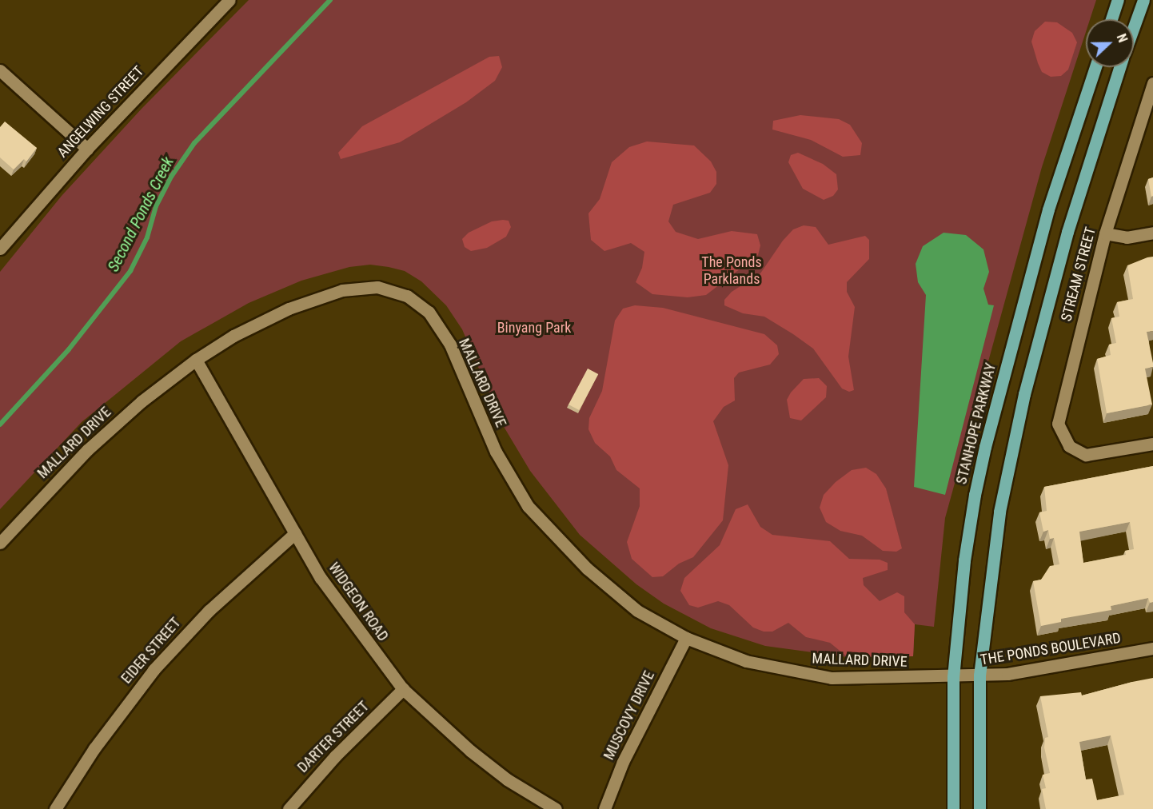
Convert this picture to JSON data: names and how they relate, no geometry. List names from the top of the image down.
{
  "streets": {
    "main road": ["STANHOPE PARKWAY"],
    "street": [
      "ANGELWING STREET",
      "STREAM STREET",
      "MALLARD DRIVE",
      "WIDGEON ROAD",
      "THE PONDS BOULEVARD",
      "EIDER STREET",
      "MUSCOVY DRIVE",
      "DARTER STREET"
    ]
  },
  "crossings": [
    ["MALLARD DRIVE", "STANHOPE PARKWAY"],
    ["MALLARD DRIVE", "WIDGEON ROAD"],
    ["MALLARD DRIVE", "THE PONDS BOULEVARD"],
    ["MALLARD DRIVE", "MUSCOVY DRIVE"],
    ["STANHOPE PARKWAY", "THE PONDS BOULEVARD"],
    ["WIDGEON ROAD", "EIDER STREET"],
    ["WIDGEON ROAD", "DARTER STREET"]
  ],
  "water": ["Second Ponds Creek"],
  "parks": ["The Ponds Parklands", "Binyang Park"],
  "north": "right"
}
